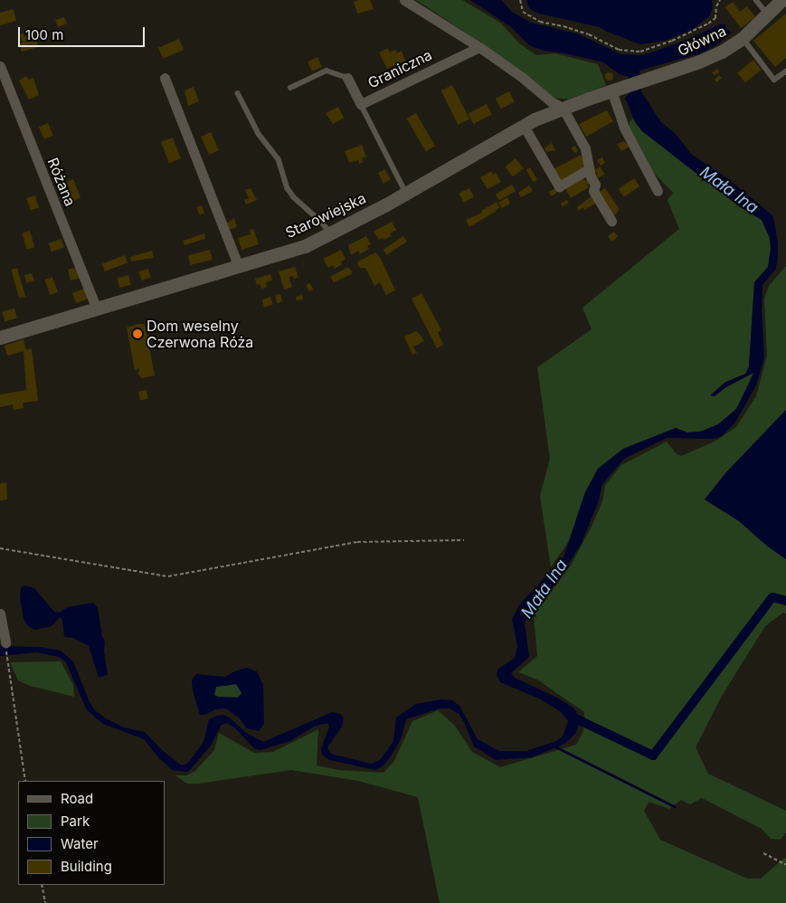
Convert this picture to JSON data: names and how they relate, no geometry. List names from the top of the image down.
{
  "streets": {
    "street": [
      "Główna",
      "Graniczna",
      "Różana",
      "Starowiejska"
    ]
  },
  "crossings": [
    ["Główna", "Starowiejska"],
    ["Różana", "Starowiejska"]
  ],
  "water": ["Mała Ina"],
  "places": ["Dom weselny Czerwona Róża"],
  "legend": [
    "Road",
    "Park",
    "Water",
    "Building"
  ],
  "scale_bar": "100 m"
}
